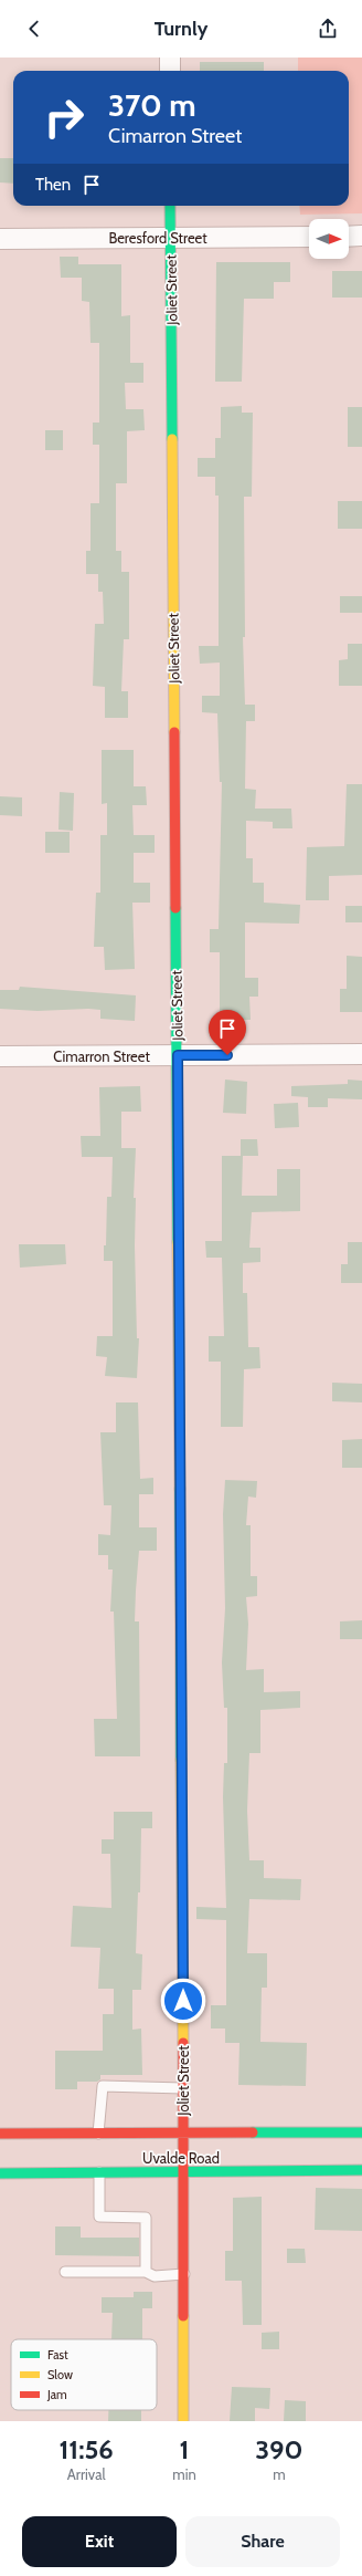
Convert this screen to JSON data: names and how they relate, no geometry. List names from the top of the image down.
{
  "streets": {
    "street": [
      "Beresford Street",
      "Joliet Street",
      "Cimarron Street",
      "Uvalde Road"
    ]
  },
  "crossings": [
    ["Beresford Street", "Joliet Street"],
    ["Joliet Street", "Cimarron Street"],
    ["Joliet Street", "Uvalde Road"]
  ],
  "legend": ["Fast", "Slow", "Jam"],
  "north": "right",
  "page": {
    "header": "Turnly",
    "turn": ["370 m", "Cimarron Street"],
    "then": "Then",
    "eta": [
      "11:56",
      "Arrival",
      "1",
      "min",
      "390",
      "m"
    ],
    "buttons": ["Exit", "Share"]
  }
}
